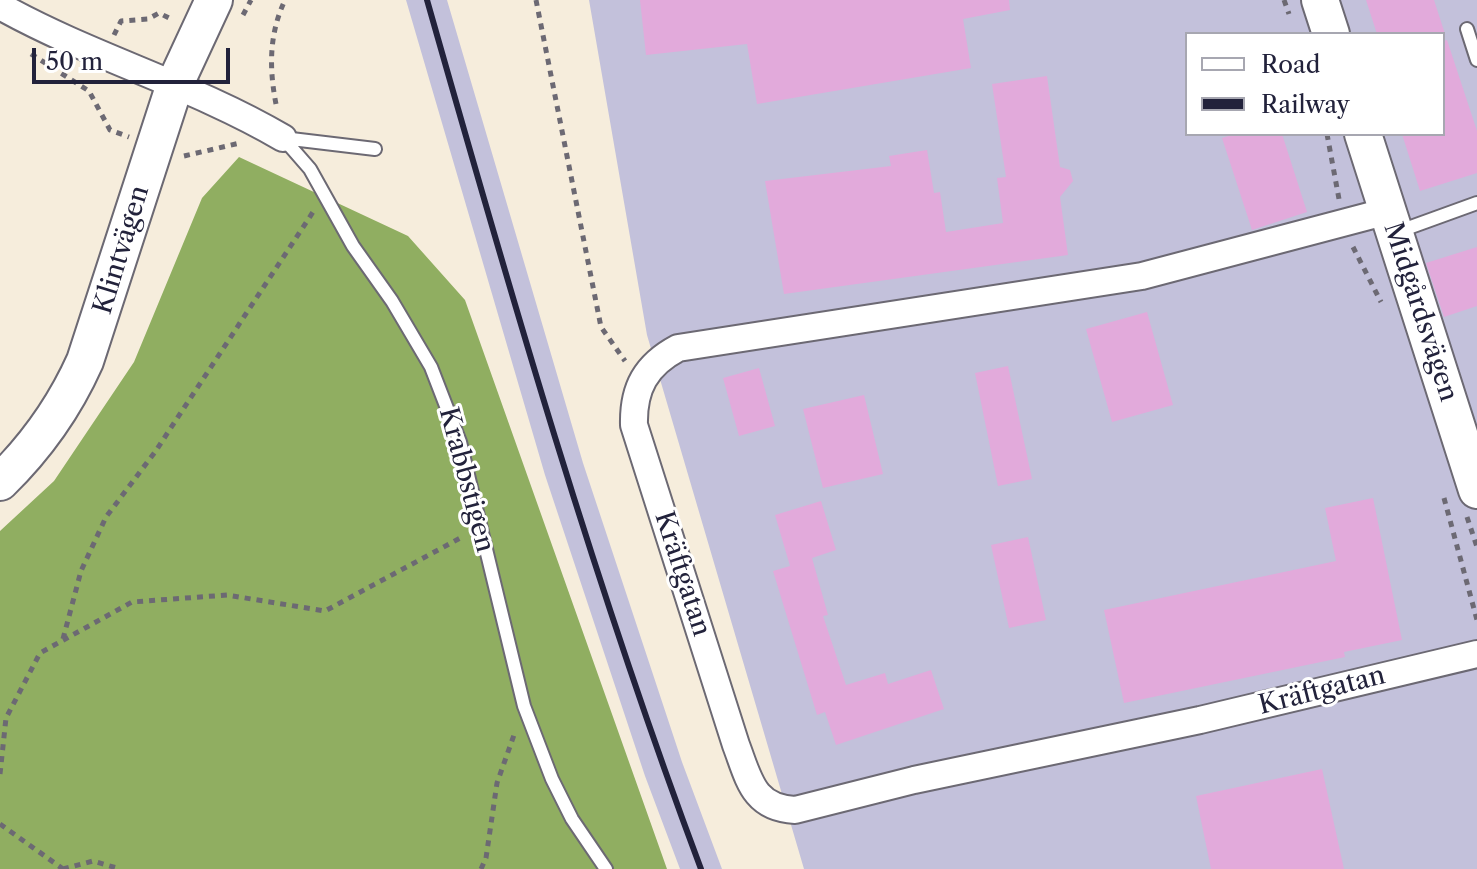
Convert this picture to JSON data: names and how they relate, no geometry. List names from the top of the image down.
{
  "streets": {
    "street": [
      "Klintvägen",
      "Midgårdsvägen",
      "Krabbstigen",
      "Kräftgatan"
    ]
  },
  "crossings": [
    ["Klintvägen", "Krabbstigen"]
  ],
  "legend": ["Road", "Railway"],
  "scale_bar": "50 m"
}
